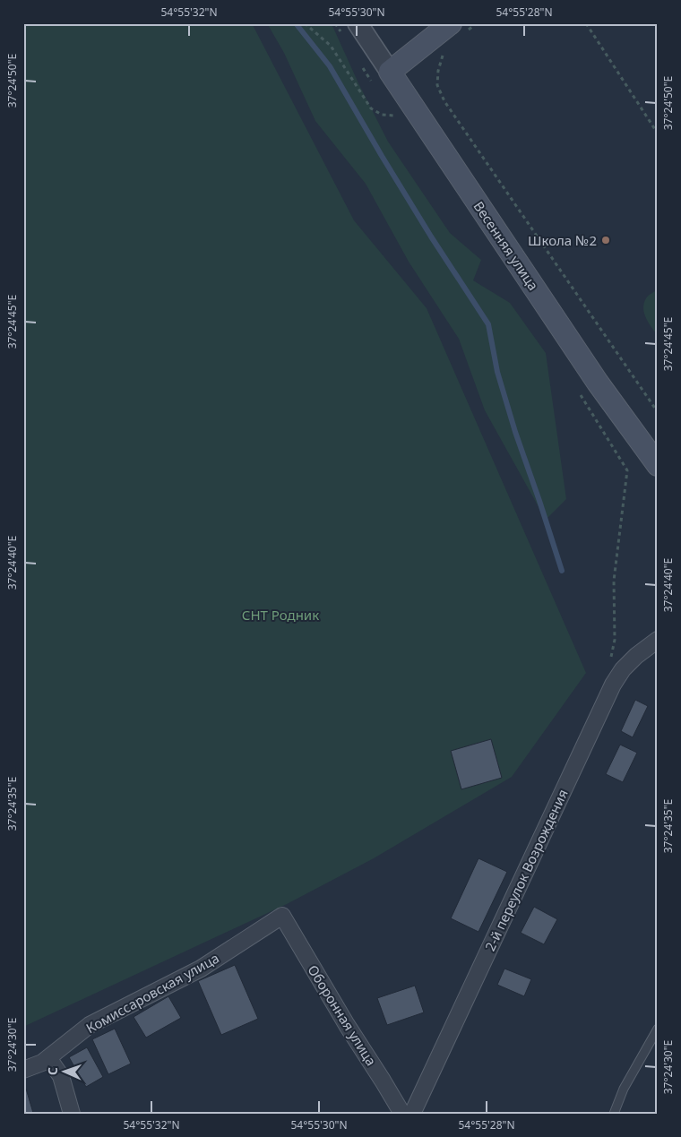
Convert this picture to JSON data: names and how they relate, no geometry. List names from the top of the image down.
{
  "streets": {
    "main road": ["Весенняя улица"],
    "street": ["2-й переулок Возрождения", "Комиссаровская улица", "Оборонная улица"]
  },
  "crossings": [
    ["Комиссаровская улица", "Оборонная улица"]
  ],
  "parks": ["СНТ Родник"],
  "places": ["Школа №2"],
  "north": "left",
  "coordinates": [
    "54°55'32\"N",
    "54°55'30\"N",
    "54°55'28\"N",
    "37°24'50\"E",
    "37°24'45\"E",
    "37°24'40\"E",
    "37°24'35\"E",
    "37°24'30\"E"
  ]
}
